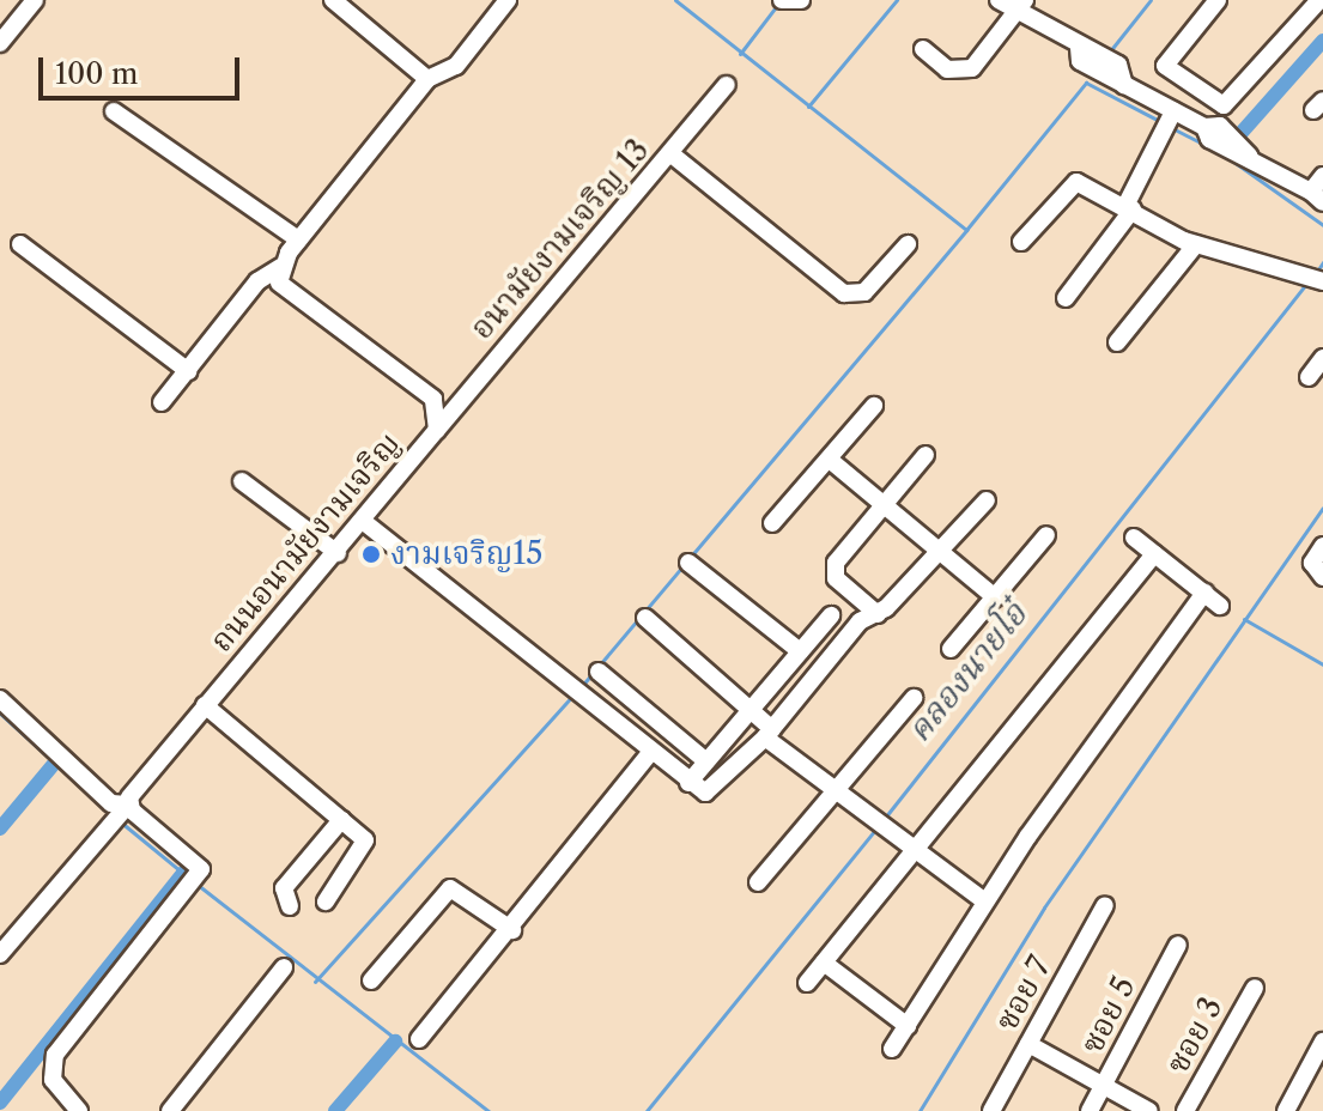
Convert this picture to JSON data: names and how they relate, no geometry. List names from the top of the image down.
{
  "streets": {
    "street": [
      "อนามัยงามเจริญ 13",
      "ถนนอนามัยงามเจริญ",
      "ซอย 7",
      "ซอย 5",
      "ซอย 3"
    ]
  },
  "crossings": [
    ["อนามัยงามเจริญ 13", "ถนนอนามัยงามเจริญ"]
  ],
  "water": ["คลองนายโอ๋"],
  "places": ["งามเจริญ15"],
  "scale_bar": "100 m"
}
